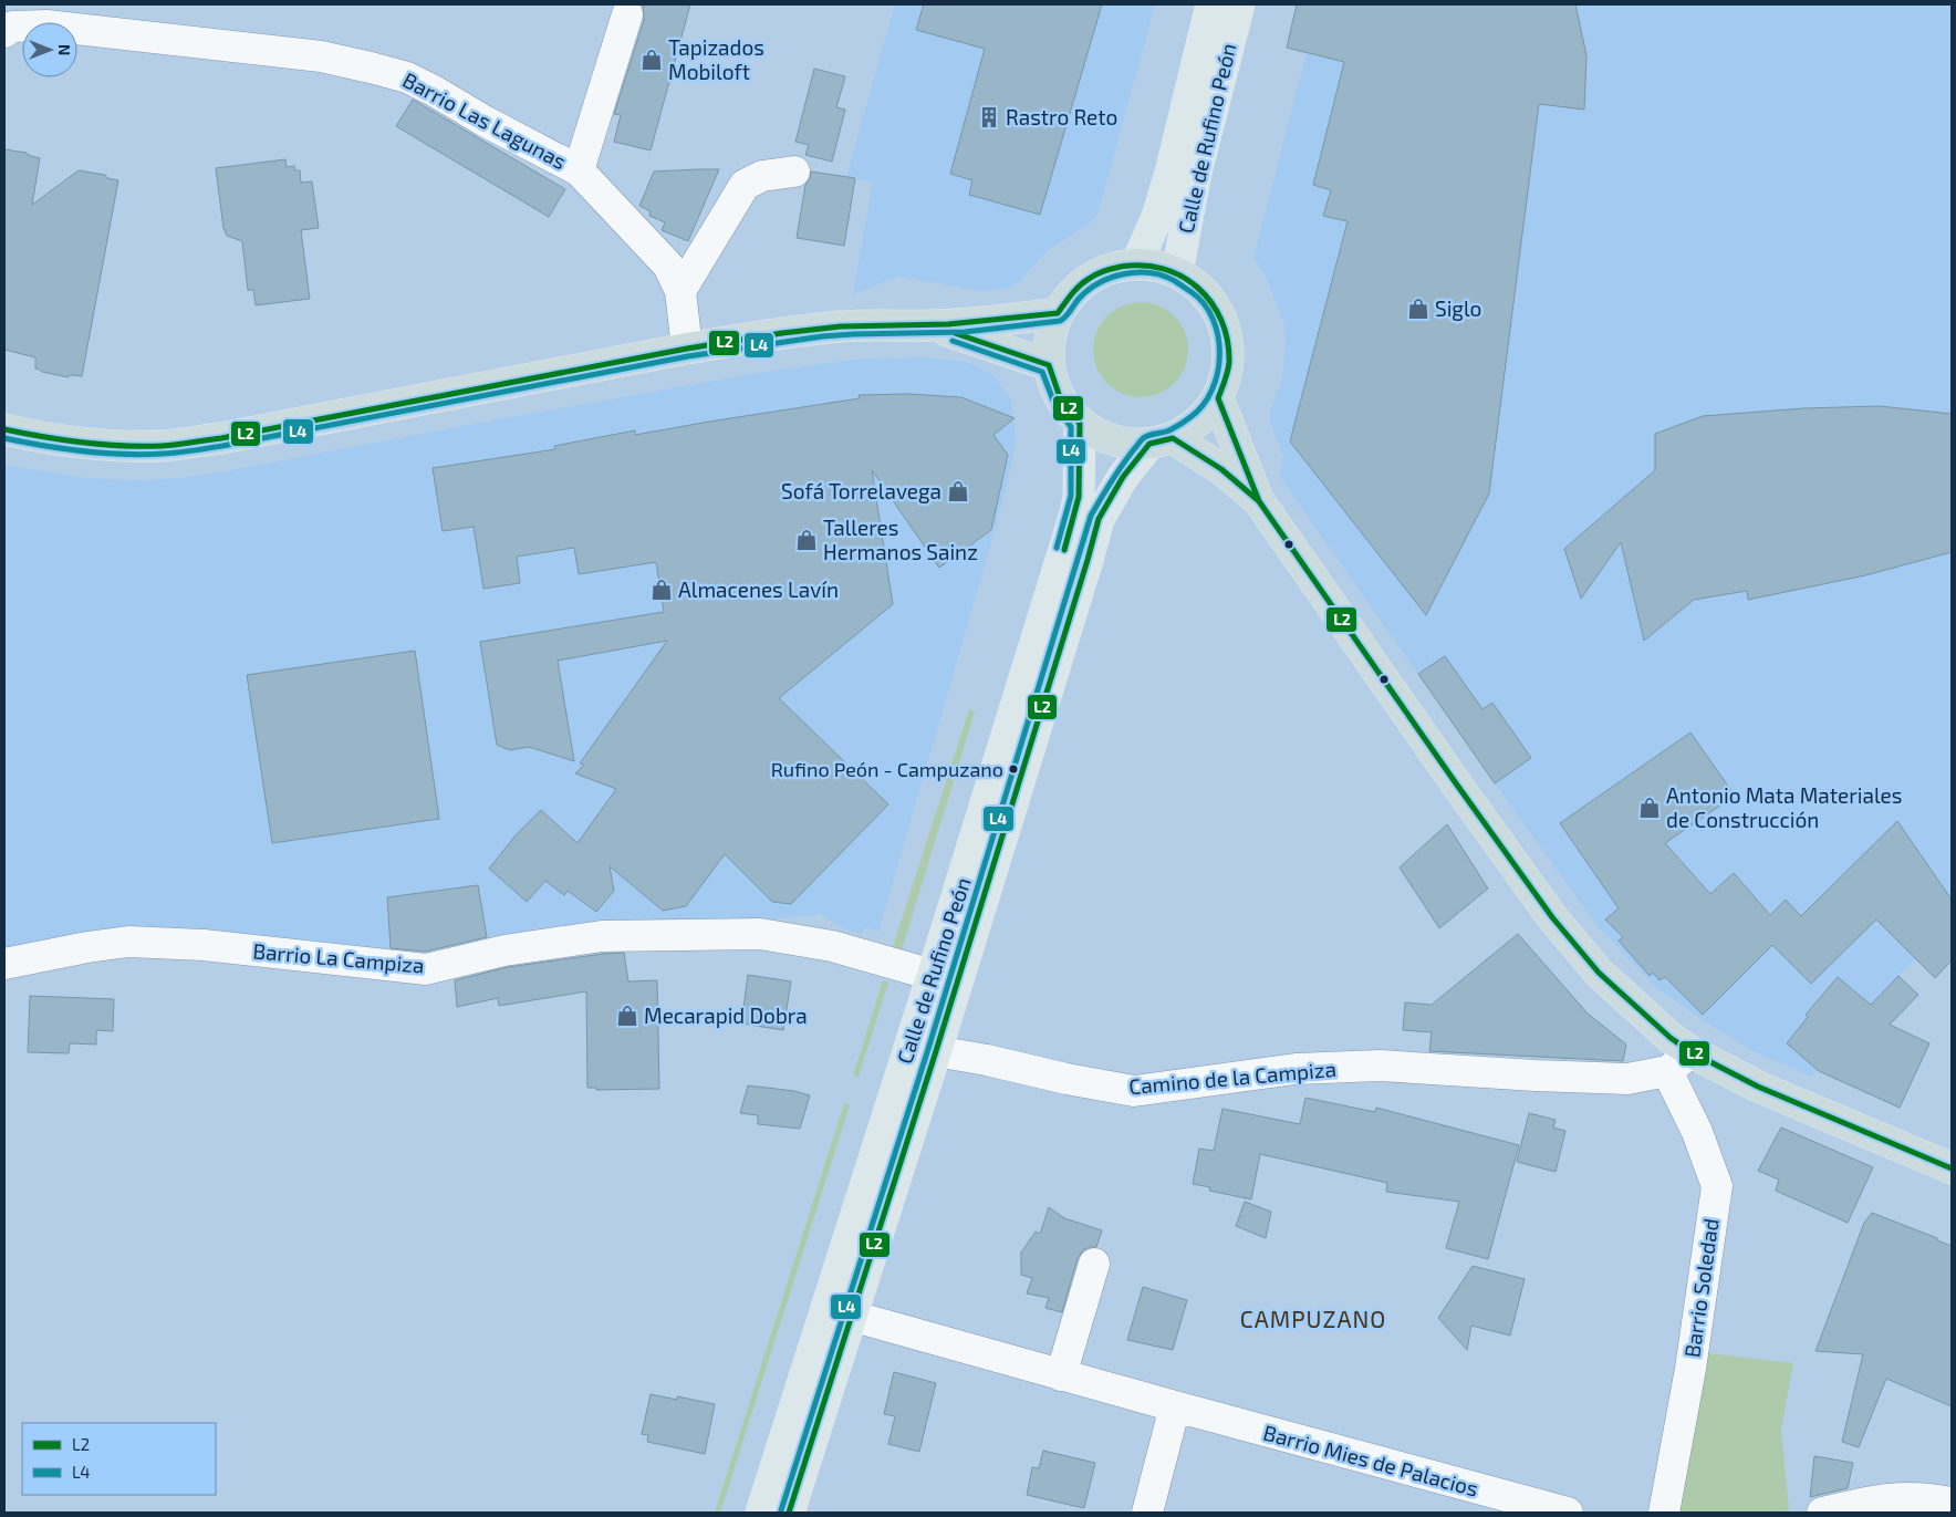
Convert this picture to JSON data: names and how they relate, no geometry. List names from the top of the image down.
{
  "streets": {
    "main road": ["Calle de Rufino Peón"],
    "street": [
      "Barrio Las Lagunas",
      "Barrio La Campiza",
      "Camino de la Campiza",
      "Barrio Soledad",
      "Barrio Mies de Palacios"
    ]
  },
  "crossings": [
    ["Calle de Rufino Peón", "Barrio La Campiza"],
    ["Calle de Rufino Peón", "Camino de la Campiza"],
    ["Calle de Rufino Peón", "Barrio Mies de Palacios"],
    ["Camino de la Campiza", "Barrio Soledad"]
  ],
  "districts": ["CAMPUZANO"],
  "places": {
    "shop": [
      "Tapizados Mobiloft",
      "Siglo",
      "Sofá Torrelavega",
      "Talleres Hermanos Sainz",
      "Almacenes Lavín",
      "Antonio Mata Materiales de Construcción",
      "Mecarapid Dobra"
    ],
    "building": ["Rastro Reto"],
    "other": ["Rufino Peón - Campuzano"]
  },
  "lines": ["transit line L2", "transit line L4"],
  "legend": ["L2", "L4"],
  "north": "right"
}
